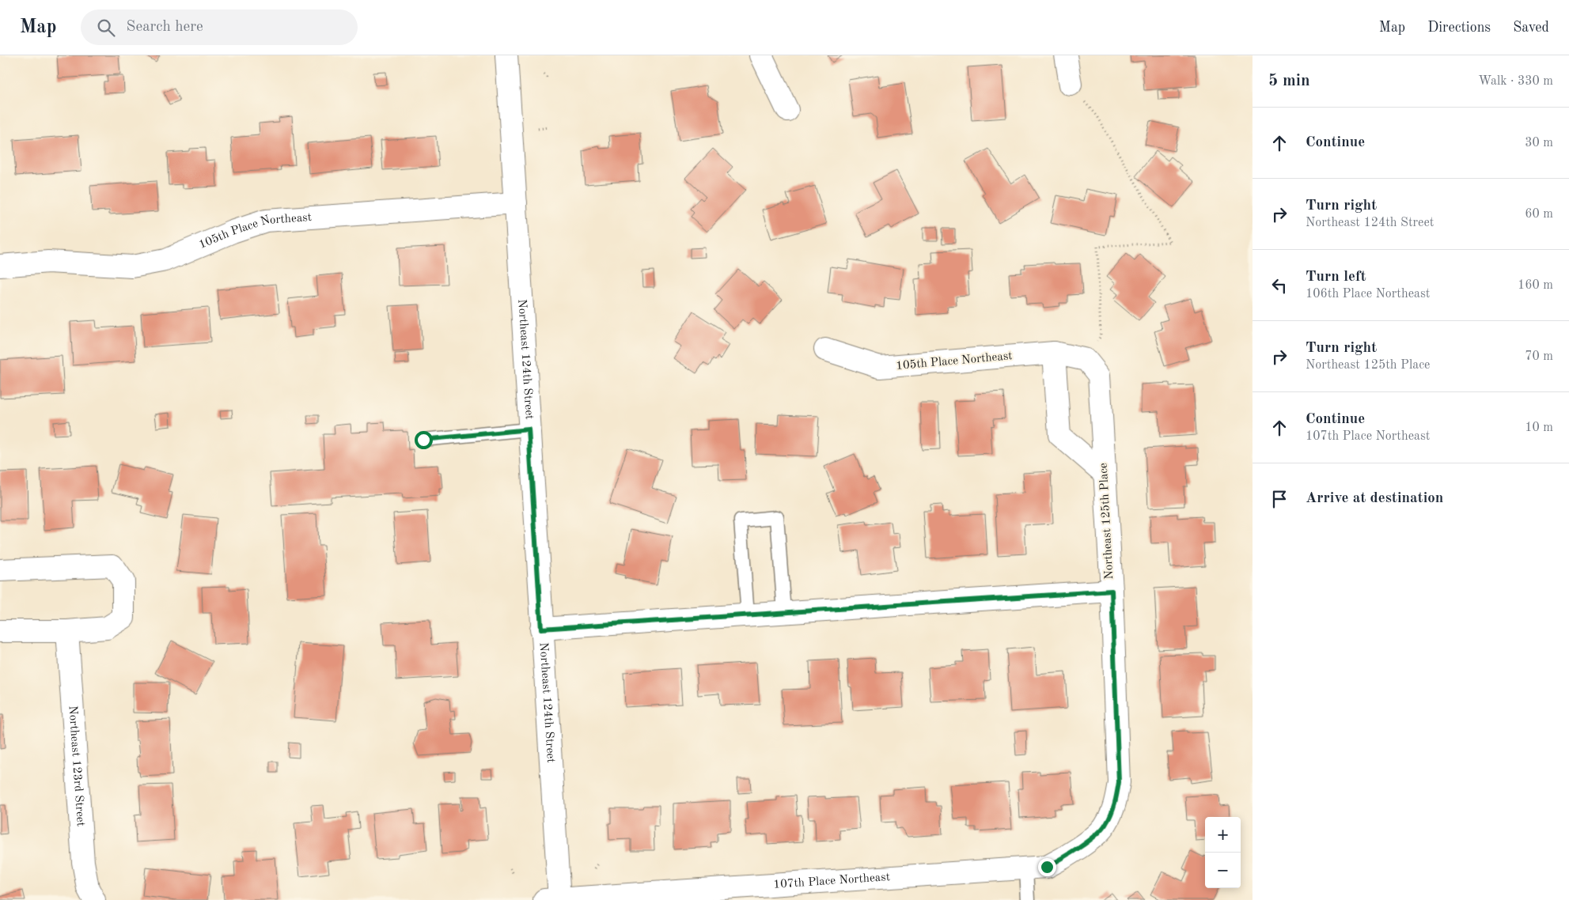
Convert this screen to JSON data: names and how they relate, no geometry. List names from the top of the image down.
{
  "streets": {
    "street": [
      "105th Place Northeast",
      "Northeast 124th Street",
      "Northeast 125th Place",
      "Northeast 123rd Street",
      "107th Place Northeast"
    ]
  },
  "crossings": [
    ["105th Place Northeast", "Northeast 124th Street"],
    ["105th Place Northeast", "Northeast 125th Place"],
    ["Northeast 124th Street", "107th Place Northeast"],
    ["Northeast 125th Place", "107th Place Northeast"]
  ],
  "page": {
    "header": "Map",
    "search": "Search here",
    "nav": ["Map", "Directions", "Saved"],
    "heading": ["5 min", "Walk · 330 m"],
    "list": [
      ["Continue", "30 m"],
      ["Turn right", "Northeast 124th Street", "60 m"],
      ["Turn left", "106th Place Northeast", "160 m"],
      ["Turn right", "Northeast 125th Place", "70 m"],
      ["Continue", "107th Place Northeast", "10 m"],
      "Arrive at destination"
    ],
    "map_buttons": ["+", "−"]
  }
}
